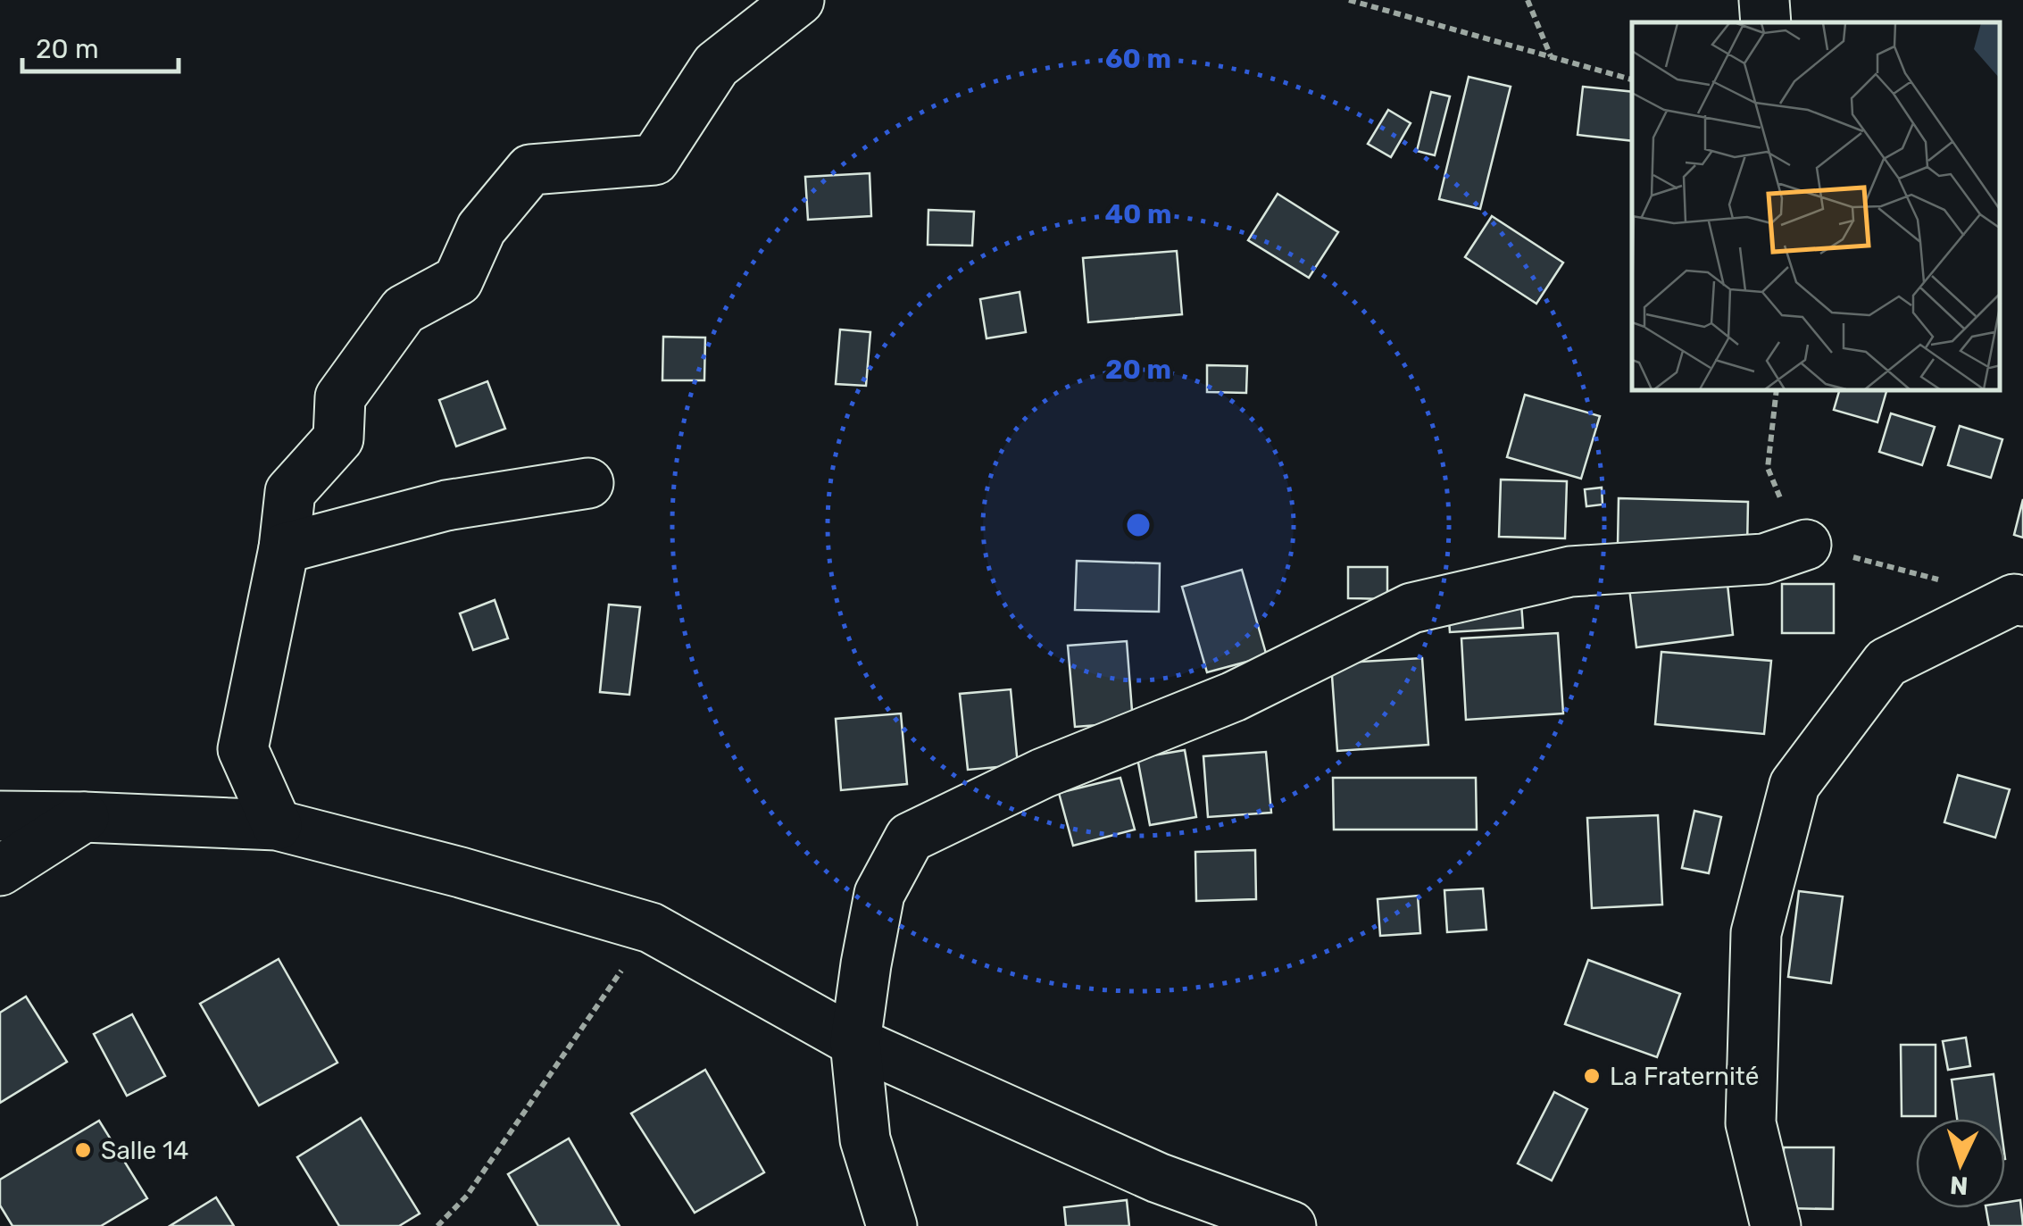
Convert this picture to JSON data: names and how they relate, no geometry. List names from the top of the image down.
{
  "places": ["La Fraternité", "Salle 14"],
  "scale_bar": "20 m",
  "north": "bottom",
  "rings": ["60 m", "40 m", "20 m"]
}
